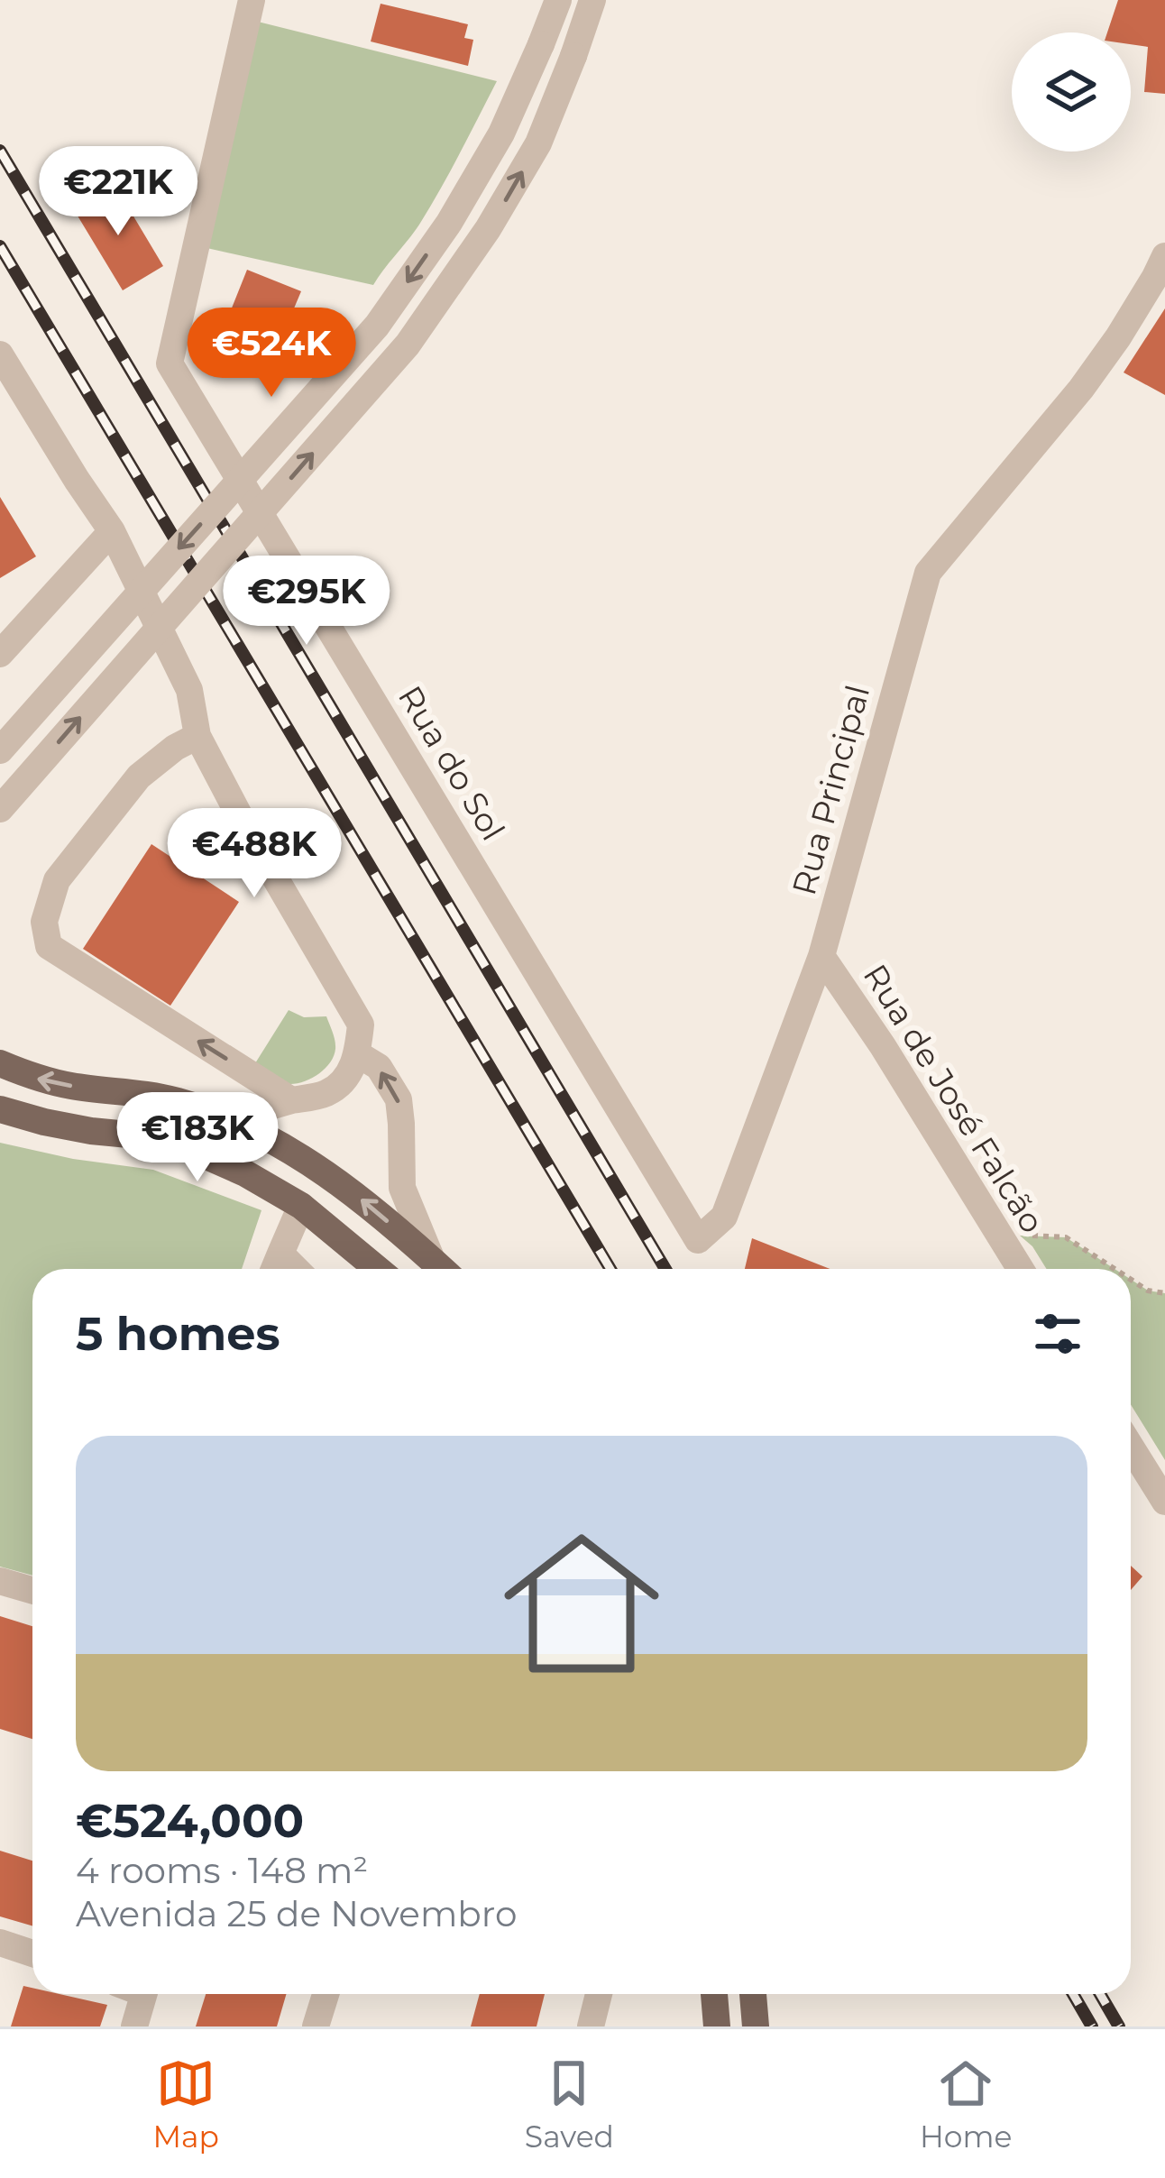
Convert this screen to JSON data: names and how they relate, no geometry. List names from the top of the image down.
{
  "streets": {
    "street": ["Rua do Sol", "Rua Principal", "Rua de José Falcão"]
  },
  "crossings": [
    ["Rua do Sol", "Rua Principal"],
    ["Rua Principal", "Rua de José Falcão"]
  ],
  "page": {
    "price": [
      "€221K",
      "€524K",
      "€295K",
      "€488K",
      "€183K"
    ],
    "heading": "5 homes",
    "list": [
      {
        "name": "€524,000",
        "note": "4 rooms · 148 m² · Avenida 25 de Novembro"
      }
    ],
    "tabs": ["Map", "Saved", "Home"]
  }
}
